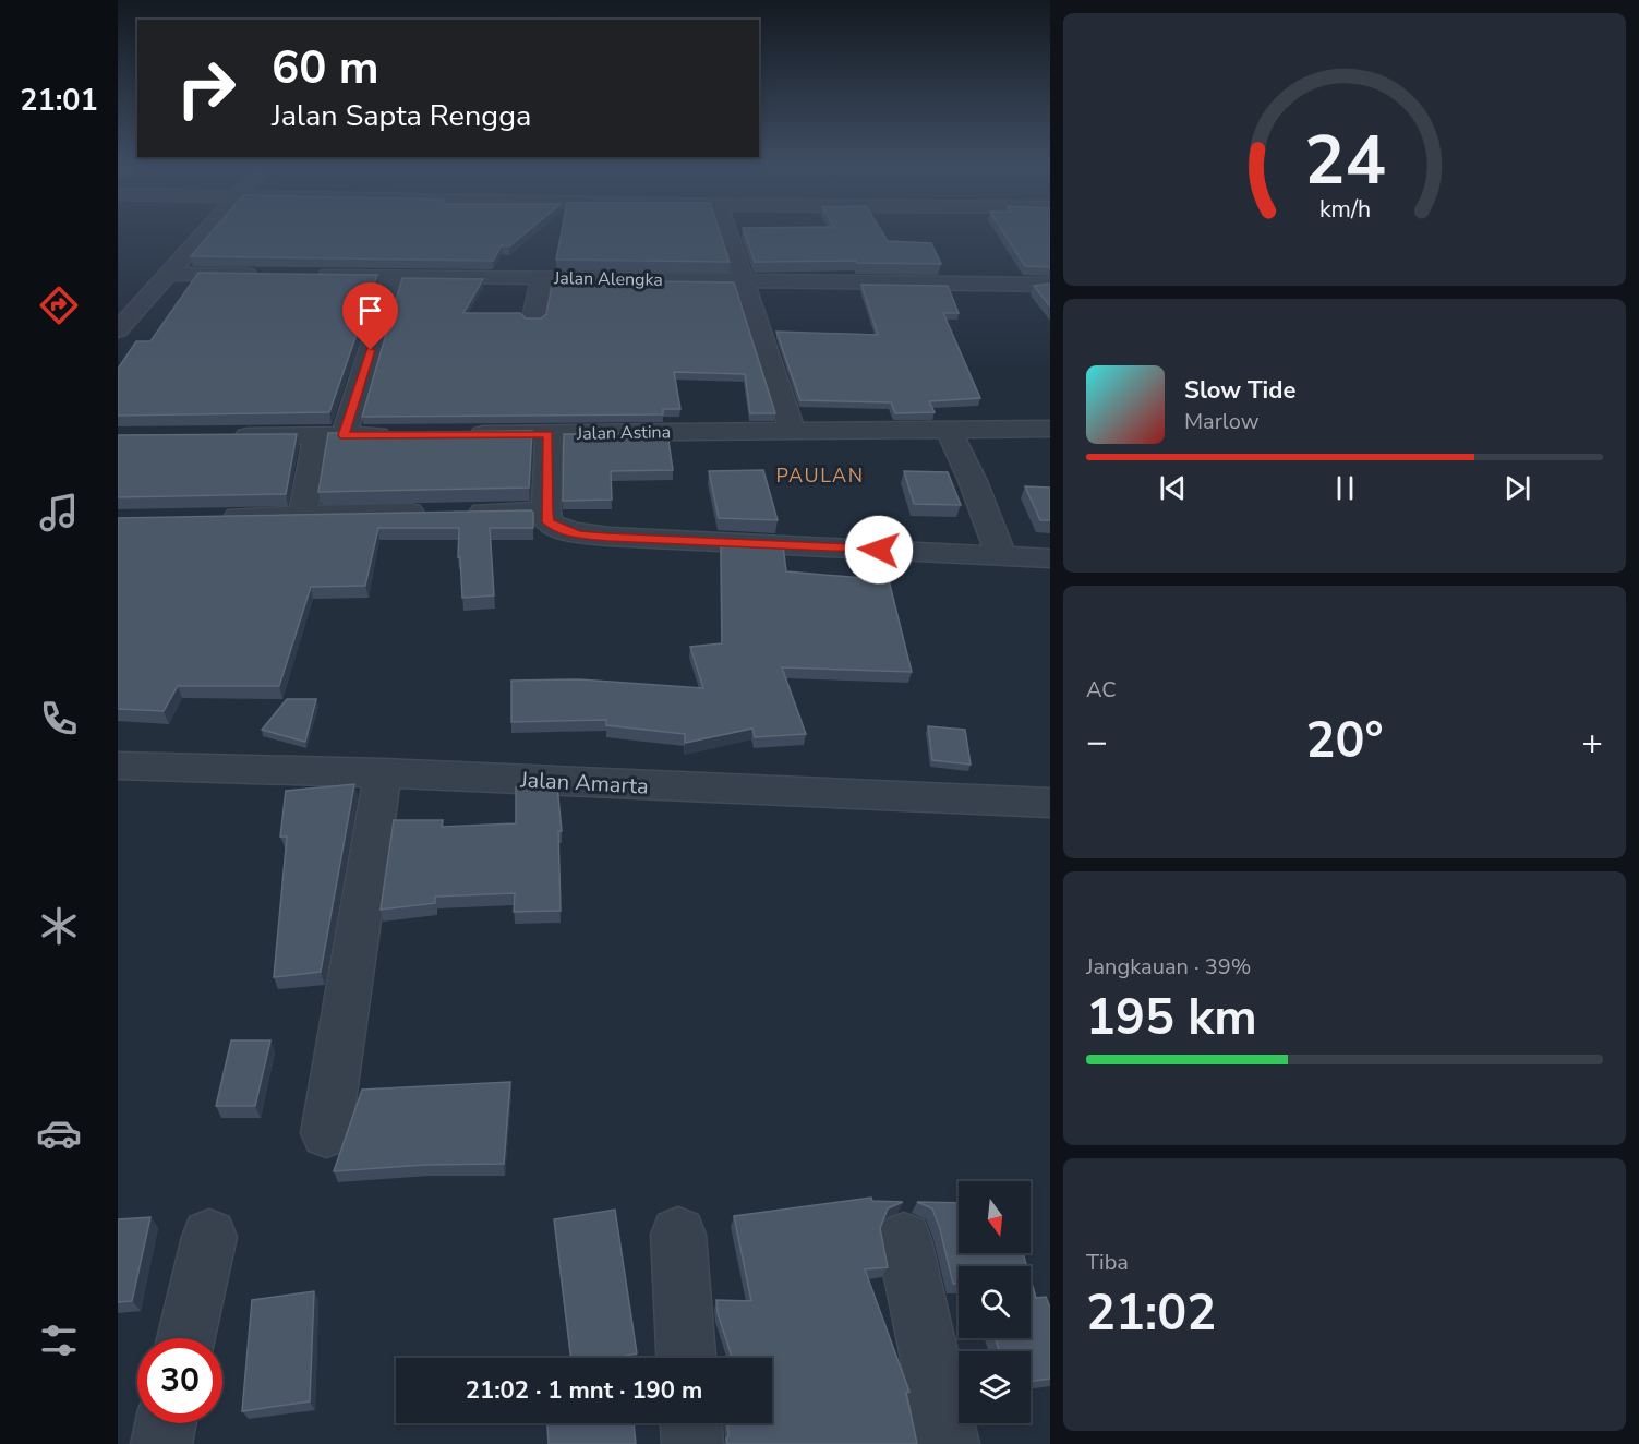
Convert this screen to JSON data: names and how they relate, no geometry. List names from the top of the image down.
{
  "streets": {
    "street": ["Jalan Alengka", "Jalan Astina", "Jalan Amarta"]
  },
  "districts": ["PAULAN"],
  "north": "bottom",
  "page": {
    "tabs": "21:01",
    "turn": ["60 m", "Jalan Sapta Rengga"],
    "song": ["Slow Tide", "Marlow"],
    "tile": [
      "AC",
      ["Jangkauan · 39%", "195 km"],
      ["Tiba", "21:02"]
    ],
    "heat": ["−", "20°", "+"],
    "limit": "30",
    "trip": "21:02 · 1 mnt · 190 m",
    "gauge": ["24", "km/h"]
  }
}
